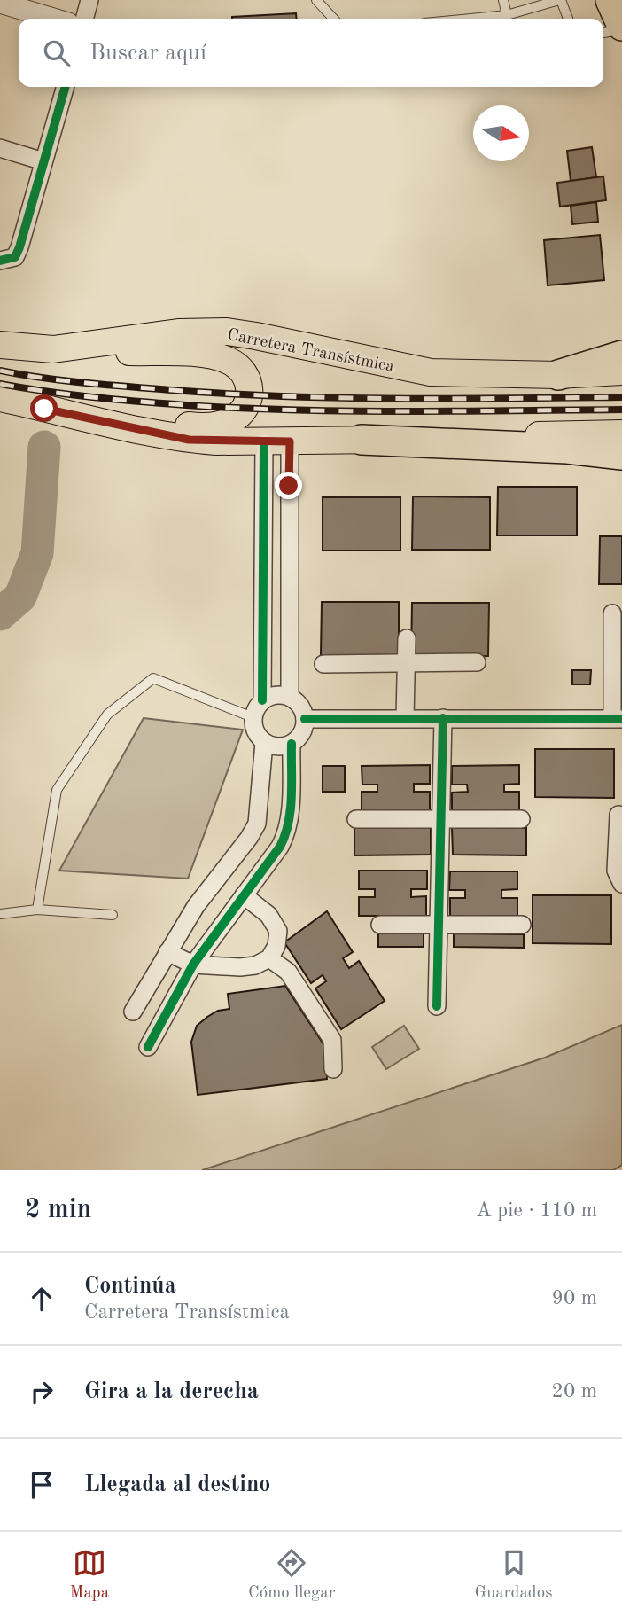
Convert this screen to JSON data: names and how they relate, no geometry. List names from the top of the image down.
{
  "streets": {
    "main road": ["Carretera Transístmica"]
  },
  "north": "right",
  "page": {
    "search": "Buscar aquí",
    "heading": ["2 min", "A pie · 110 m"],
    "list": [
      ["Continúa", "Carretera Transístmica", "90 m"],
      ["Gira a la derecha", "20 m"],
      "Llegada al destino"
    ],
    "nav": ["Mapa", "Cómo llegar", "Guardados"]
  }
}
